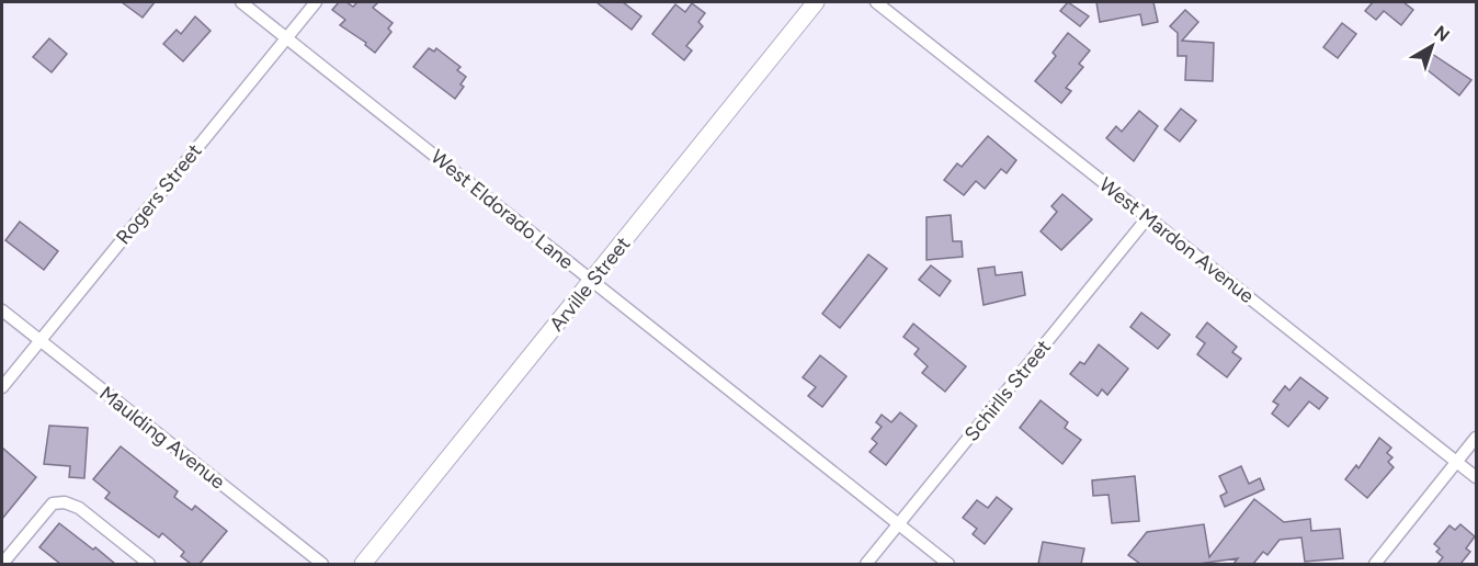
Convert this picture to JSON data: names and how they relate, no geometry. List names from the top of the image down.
{
  "streets": {
    "street": [
      "Rogers Street",
      "West Eldorado Lane",
      "West Mardon Avenue",
      "Arville Street",
      "Schirlls Street",
      "Maulding Avenue"
    ]
  },
  "crossings": [
    ["Rogers Street", "West Eldorado Lane"],
    ["Rogers Street", "Maulding Avenue"],
    ["West Eldorado Lane", "Arville Street"],
    ["West Eldorado Lane", "Schirlls Street"],
    ["West Mardon Avenue", "Schirlls Street"]
  ],
  "north": "top right"
}
